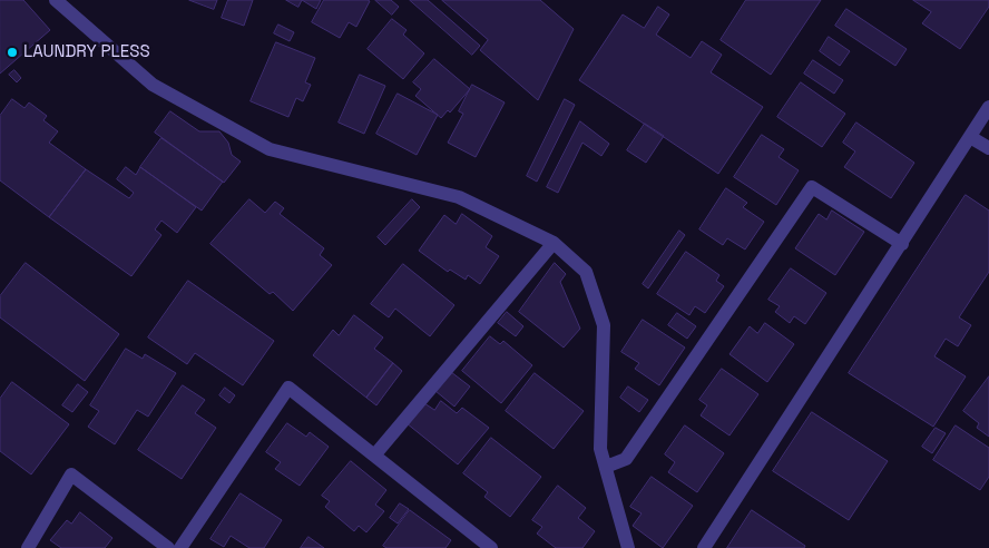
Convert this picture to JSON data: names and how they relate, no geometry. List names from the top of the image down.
{
  "places": ["LAUNDRY PLESS"]
}
